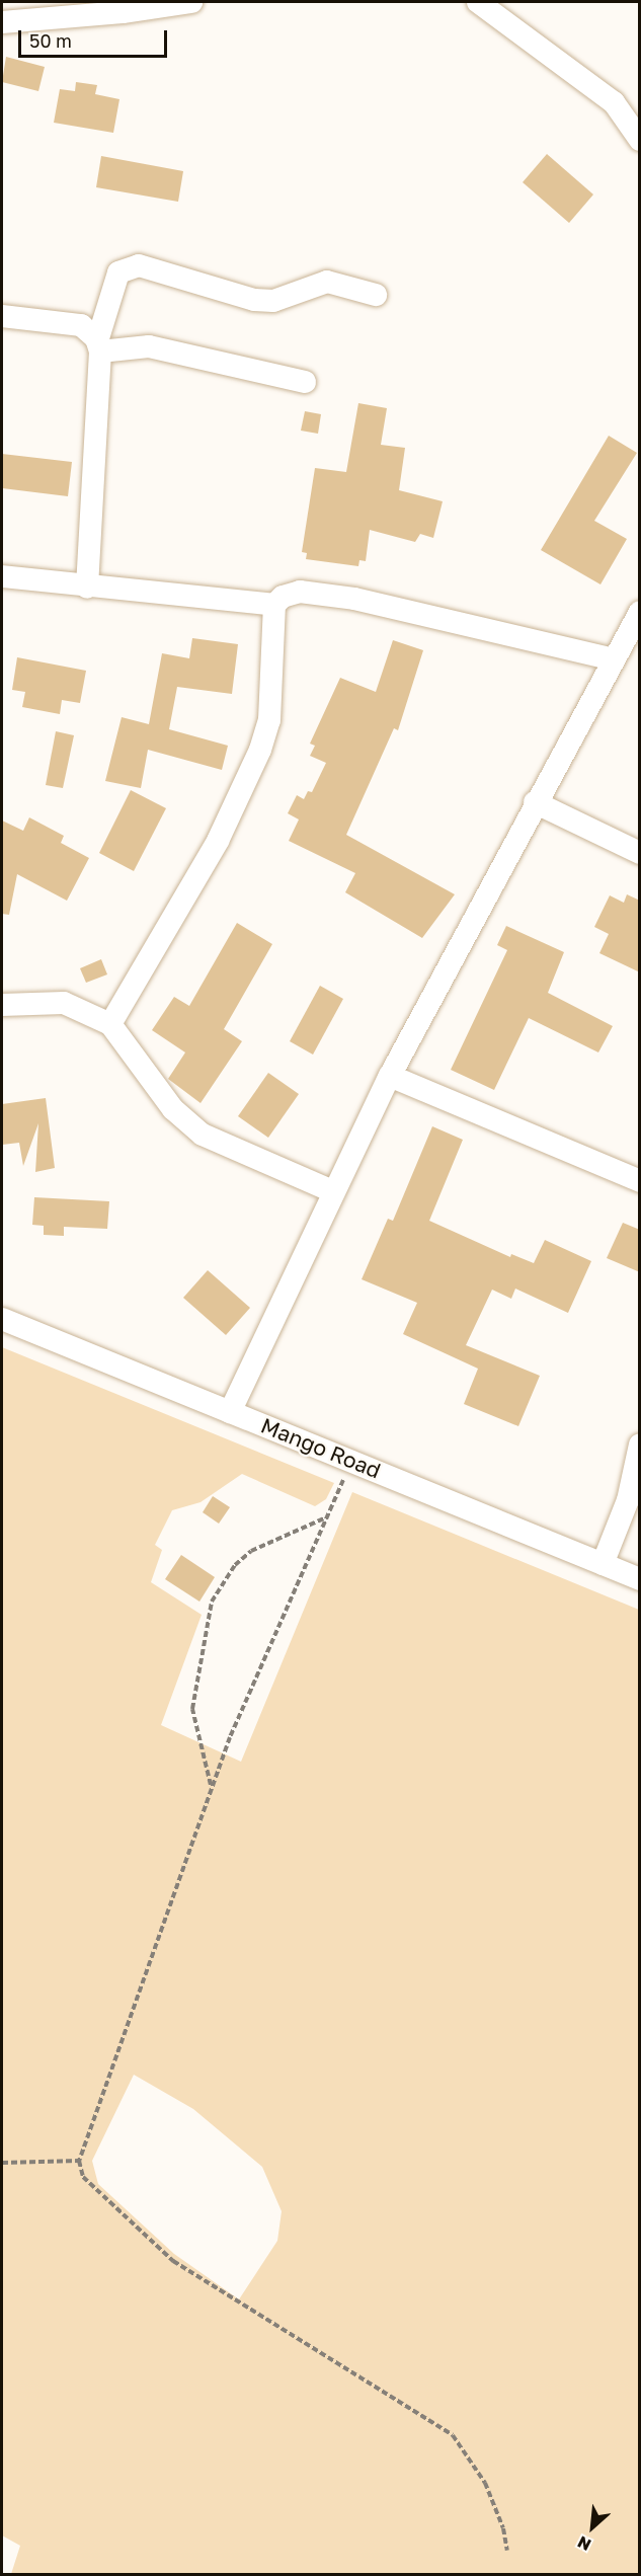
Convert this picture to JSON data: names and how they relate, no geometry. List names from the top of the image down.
{
  "streets": {
    "street": ["Mango Road"]
  },
  "scale_bar": "50 m",
  "north": "bottom left"
}
